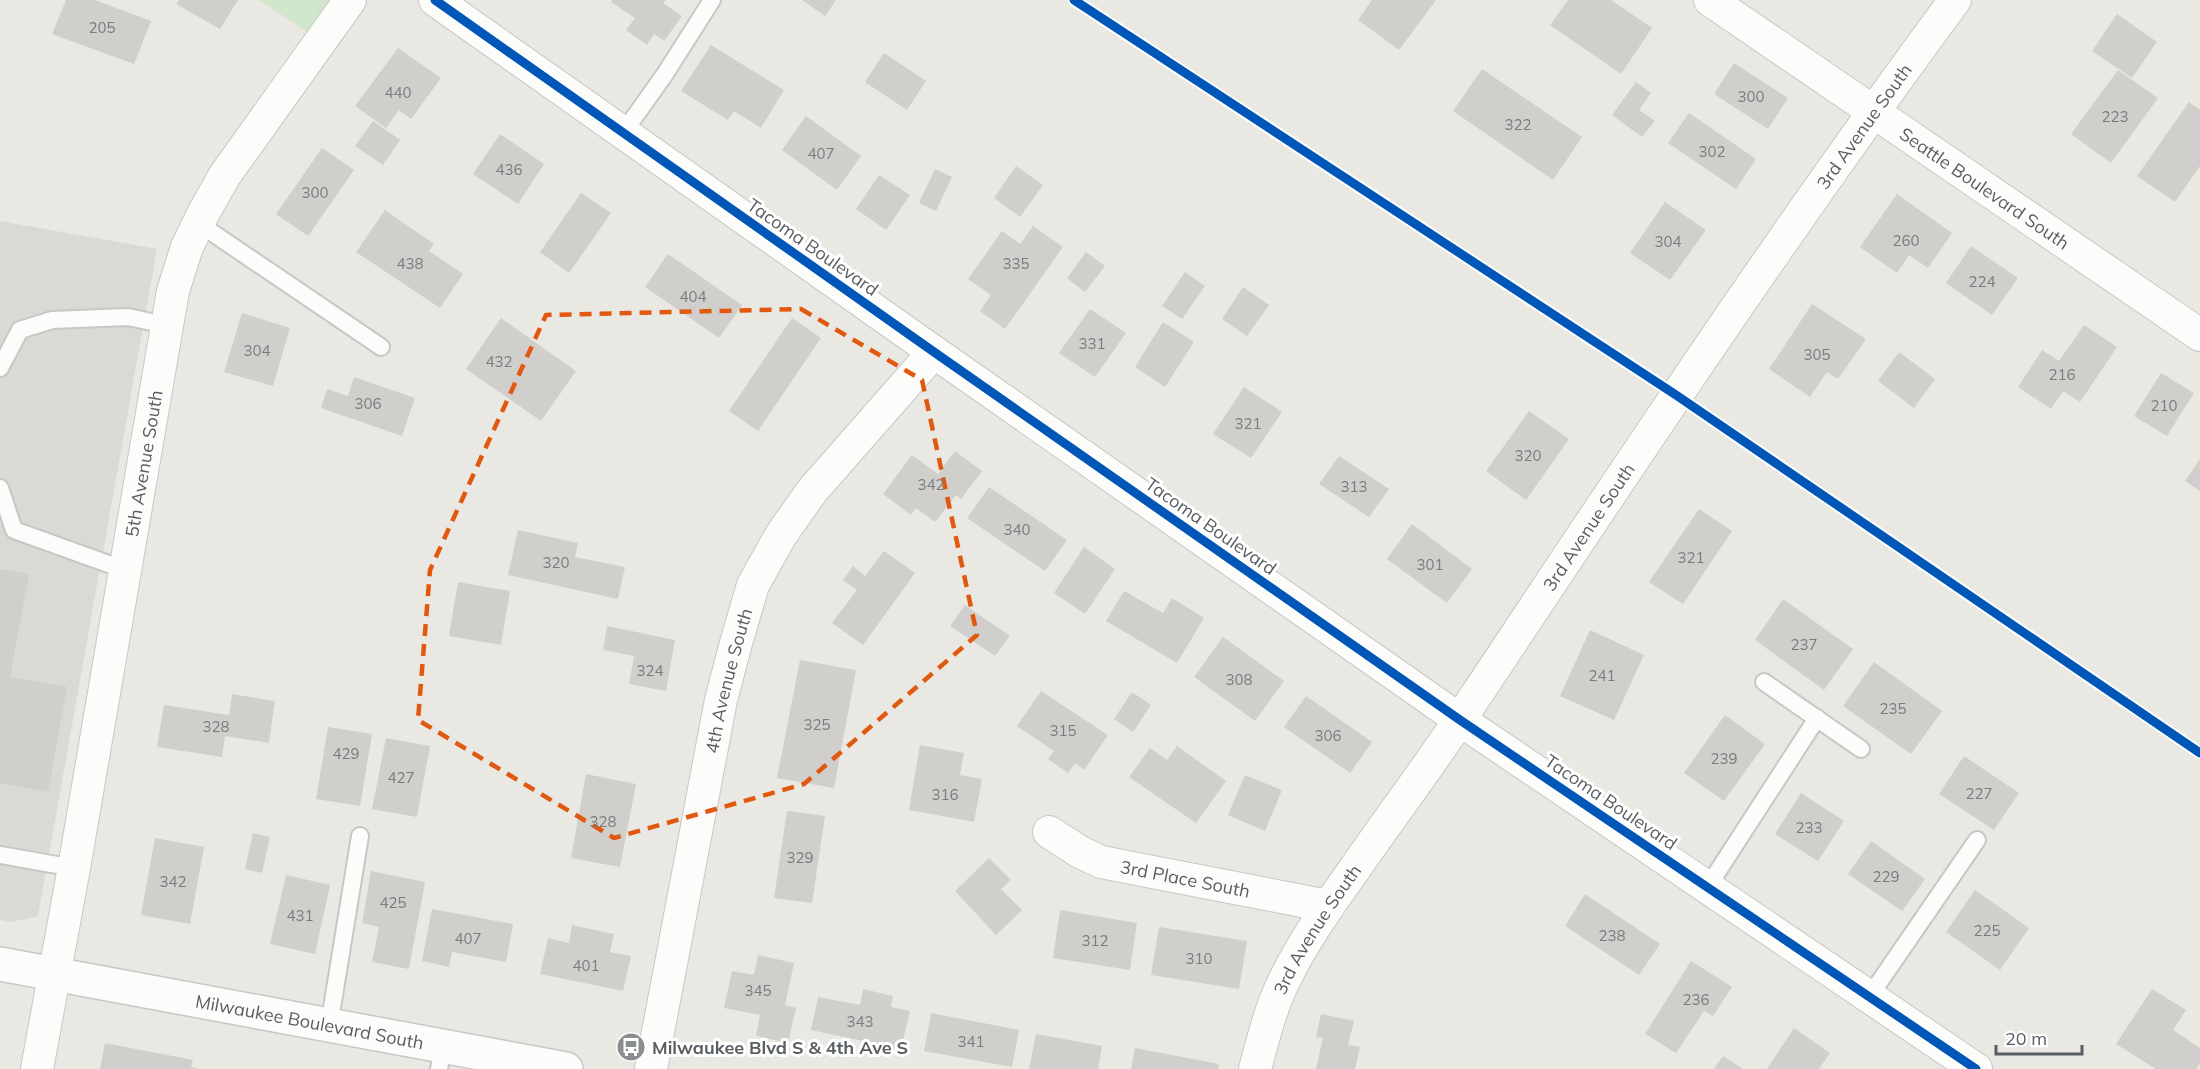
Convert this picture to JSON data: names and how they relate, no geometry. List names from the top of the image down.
{
  "streets": {
    "street": [
      "3rd Avenue South",
      "Seattle Boulevard South",
      "Tacoma Boulevard",
      "5th Avenue South",
      "4th Avenue South",
      "3rd Place South",
      "Milwaukee Boulevard South"
    ]
  },
  "crossings": [
    ["3rd Avenue South", "Seattle Boulevard South"],
    ["3rd Avenue South", "Tacoma Boulevard"],
    ["3rd Avenue South", "3rd Place South"],
    ["Tacoma Boulevard", "4th Avenue South"],
    ["5th Avenue South", "Milwaukee Boulevard South"]
  ],
  "places": {
    "bus stop": ["Milwaukee Blvd S & 4th Ave S"]
  },
  "house_numbers": [
    "205",
    "440",
    "300",
    "223",
    "322",
    "302",
    "407",
    "436",
    "300",
    "260",
    "304",
    "438",
    "335",
    "224",
    "404",
    "331",
    "304",
    "305",
    "432",
    "216",
    "306",
    "210",
    "321",
    "320",
    "342",
    "313",
    "340",
    "321",
    "320",
    "301",
    "237",
    "324",
    "241",
    "308",
    "235",
    "325",
    "328",
    "315",
    "306",
    "429",
    "239",
    "427",
    "227",
    "316",
    "328",
    "233",
    "329",
    "229",
    "342",
    "425",
    "431",
    "225",
    "238",
    "407",
    "312",
    "310",
    "401",
    "345",
    "236",
    "343",
    "341"
  ],
  "scale_bar": "20 m"
}
